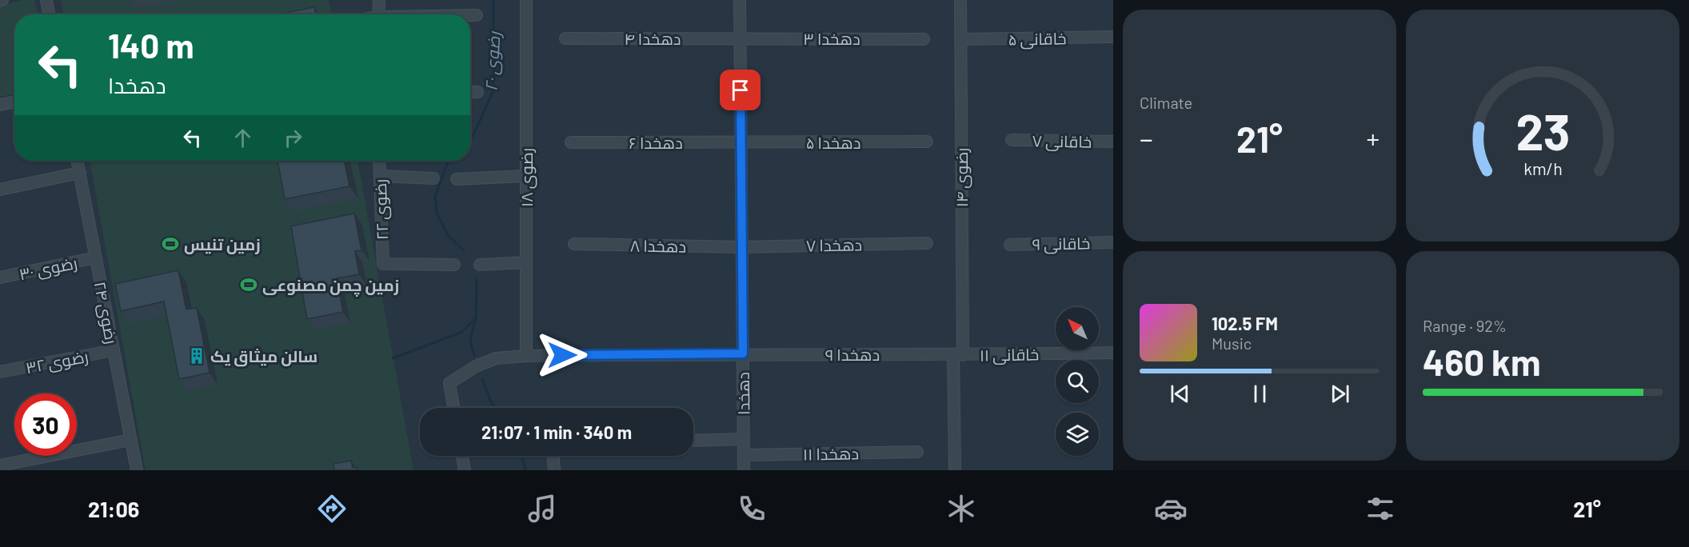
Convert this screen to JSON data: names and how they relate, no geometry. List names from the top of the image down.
{
  "streets": {
    "street": [
      "دهخدا ۴",
      "دهخدا ۳",
      "خاقانی ۵",
      "خاقانی ۷",
      "دهخدا ۶",
      "دهخدا ۵",
      "رضوی ۱۸",
      "رضوی ۱۴",
      "رضوی ۲۲",
      "خاقانی ۹",
      "دهخدا ۷",
      "دهخدا ۸",
      "رضوی ۳۰",
      "رضوی ۲۴",
      "دهخدا ۹",
      "خاقانی ۱۱",
      "رضوی ۳۲",
      "دهخدا",
      "دهخدا ۱۱"
    ]
  },
  "crossings": [
    ["دهخدا ۴", "دهخدا ۳"],
    ["دهخدا ۴", "دهخدا"],
    ["دهخدا ۳", "دهخدا"],
    ["خاقانی ۵", "رضوی ۱۴"],
    ["دهخدا ۶", "دهخدا ۵"],
    ["دهخدا ۶", "دهخدا"],
    ["دهخدا ۵", "دهخدا"],
    ["رضوی ۱۸", "دهخدا ۹"],
    ["رضوی ۱۴", "دهخدا ۹"],
    ["رضوی ۱۴", "خاقانی ۱۱"],
    ["دهخدا ۷", "دهخدا ۸"],
    ["دهخدا ۷", "دهخدا"],
    ["دهخدا ۸", "دهخدا"],
    ["رضوی ۳۰", "رضوی ۲۴"],
    ["رضوی ۲۴", "رضوی ۳۲"],
    ["دهخدا ۹", "خاقانی ۱۱"],
    ["دهخدا ۹", "دهخدا"],
    ["دهخدا", "دهخدا ۱۱"]
  ],
  "water": ["رضوی ۲۰"],
  "places": {
    "sports": ["زمین تنیس", "زمین چمن مصنوعی"],
    "building": ["سالن میثاق یک"]
  },
  "north": "top left",
  "page": {
    "tile": [
      "Climate",
      ["Range · 92%", "460 km"]
    ],
    "turn": ["140 m", "دهخدا"],
    "heat": ["−", "21°", "+"],
    "song": ["102.5 FM", "Music"],
    "limit": "30",
    "trip": "21:07 · 1 min · 340 m",
    "tabs": ["21:06", "21°"],
    "gauge": ["23", "km/h"]
  }
}
